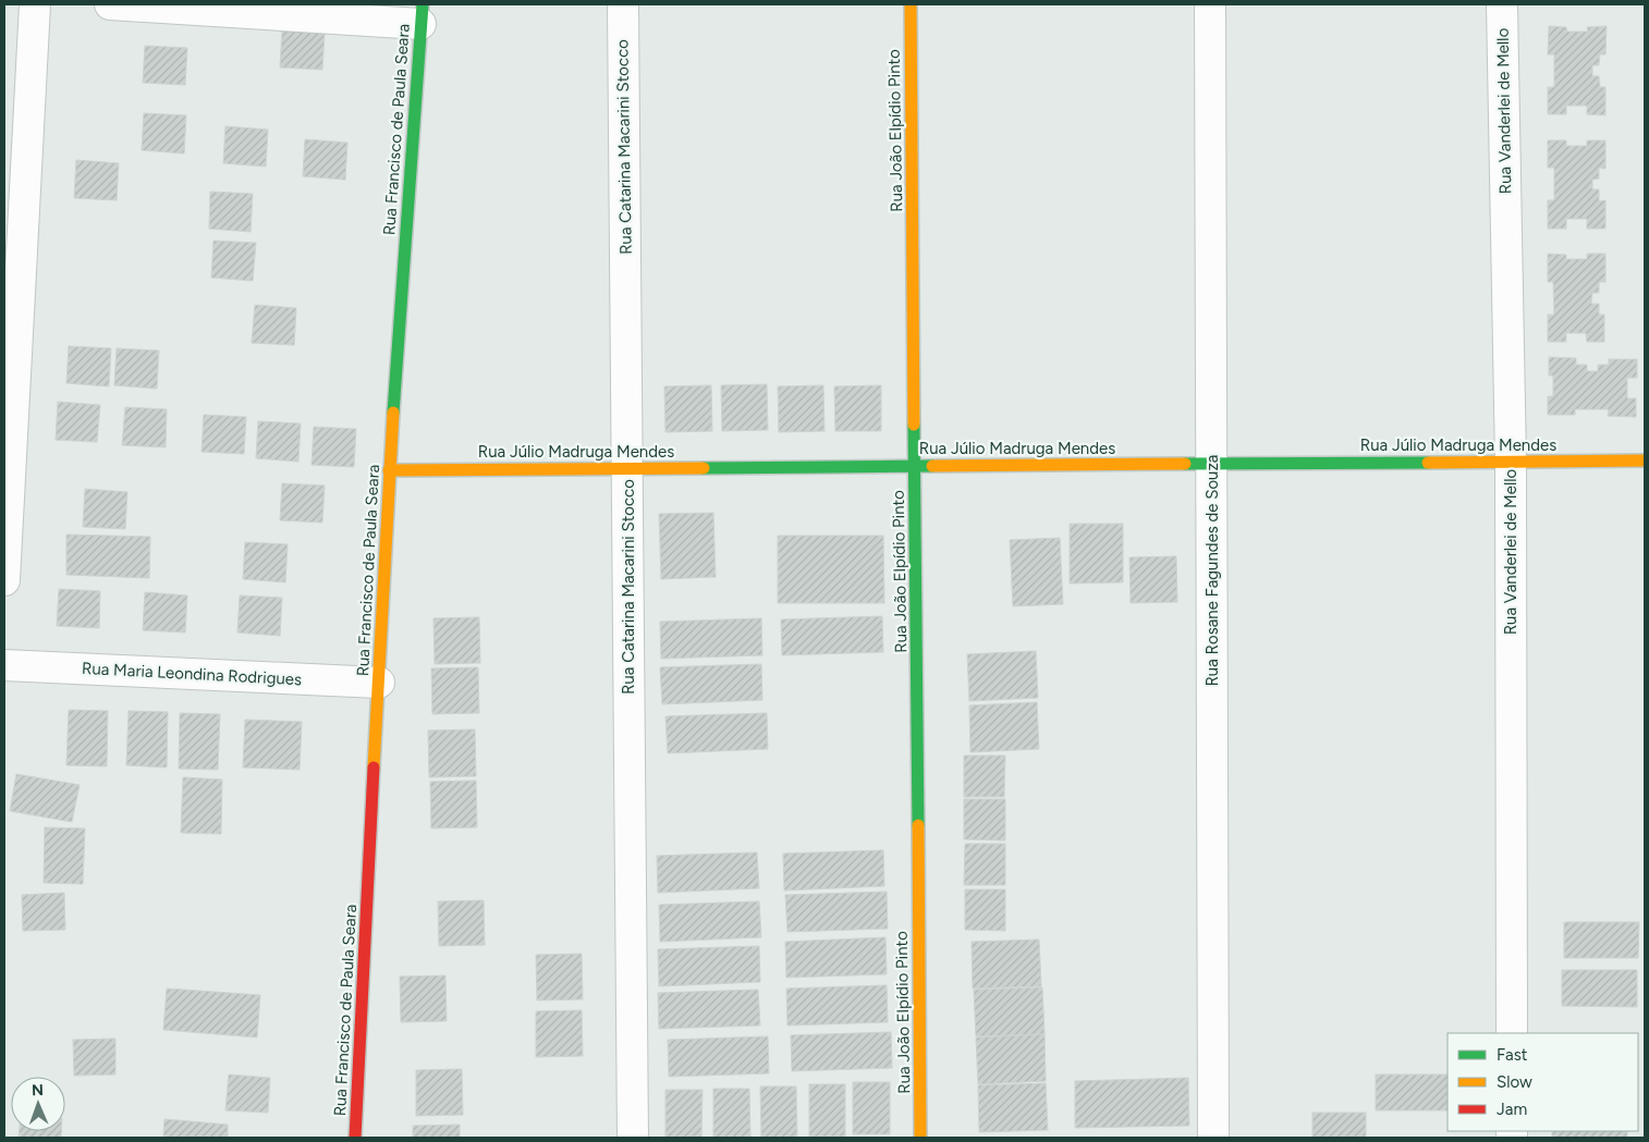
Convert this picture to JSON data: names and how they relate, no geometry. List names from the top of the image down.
{
  "streets": {
    "street": [
      "Rua Vanderlei de Mello",
      "Rua Francisco de Paula Seara",
      "Rua João Elpídio Pinto",
      "Rua Catarina Macarini Stocco",
      "Rua Júlio Madruga Mendes",
      "Rua Rosane Fagundes de Souza",
      "Rua Maria Leondina Rodrigues"
    ]
  },
  "crossings": [
    ["Rua Vanderlei de Mello", "Rua Júlio Madruga Mendes"],
    ["Rua Francisco de Paula Seara", "Rua Júlio Madruga Mendes"],
    ["Rua Francisco de Paula Seara", "Rua Maria Leondina Rodrigues"],
    ["Rua João Elpídio Pinto", "Rua Júlio Madruga Mendes"],
    ["Rua Catarina Macarini Stocco", "Rua Júlio Madruga Mendes"],
    ["Rua Júlio Madruga Mendes", "Rua Rosane Fagundes de Souza"]
  ],
  "legend": ["Fast", "Slow", "Jam"],
  "north": "top"
}
